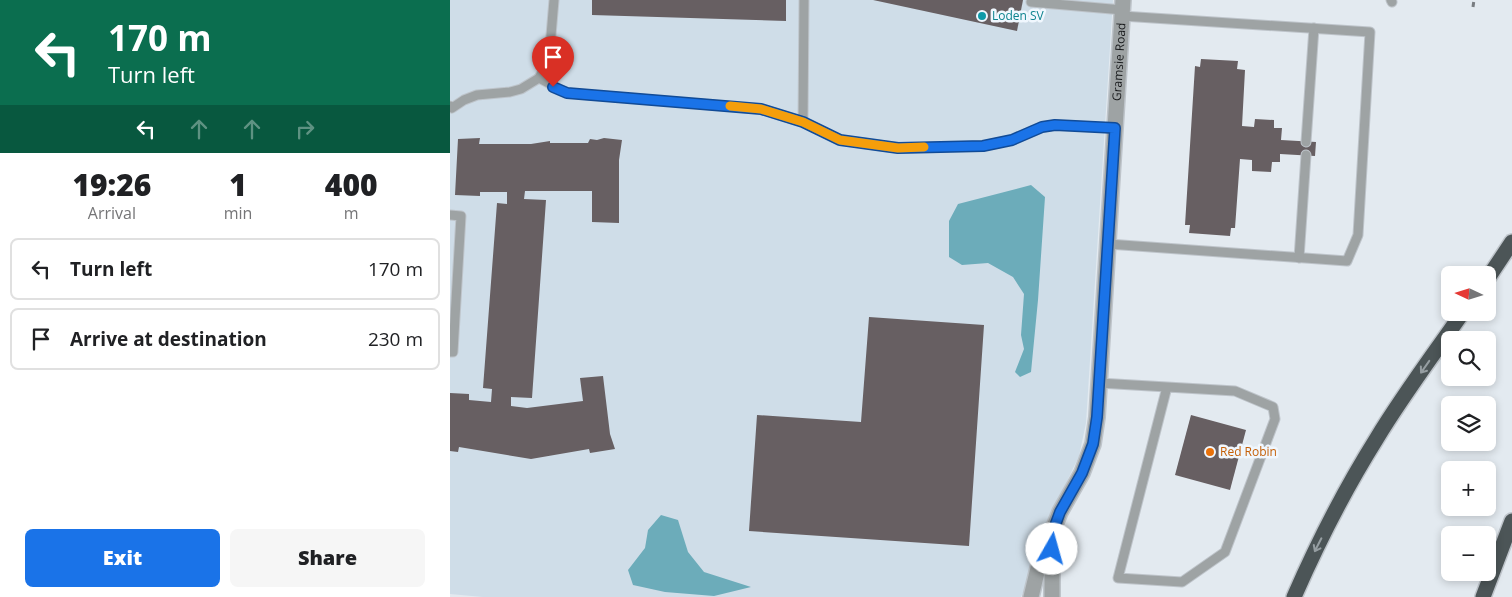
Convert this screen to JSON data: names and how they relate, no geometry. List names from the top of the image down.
{
  "streets": {
    "street": ["Gramsie Road"]
  },
  "places": ["Loden SV", "Red Robin"],
  "north": "left",
  "page": {
    "turn": ["170 m", "Turn left"],
    "eta": [
      "19:26",
      "Arrival",
      "1",
      "min",
      "400",
      "m"
    ],
    "list": [
      {
        "name": "Turn left",
        "value": "170 m"
      },
      {
        "name": "Arrive at destination",
        "value": "230 m"
      }
    ],
    "map_buttons": ["+", "−"],
    "buttons": ["Exit", "Share"]
  }
}
